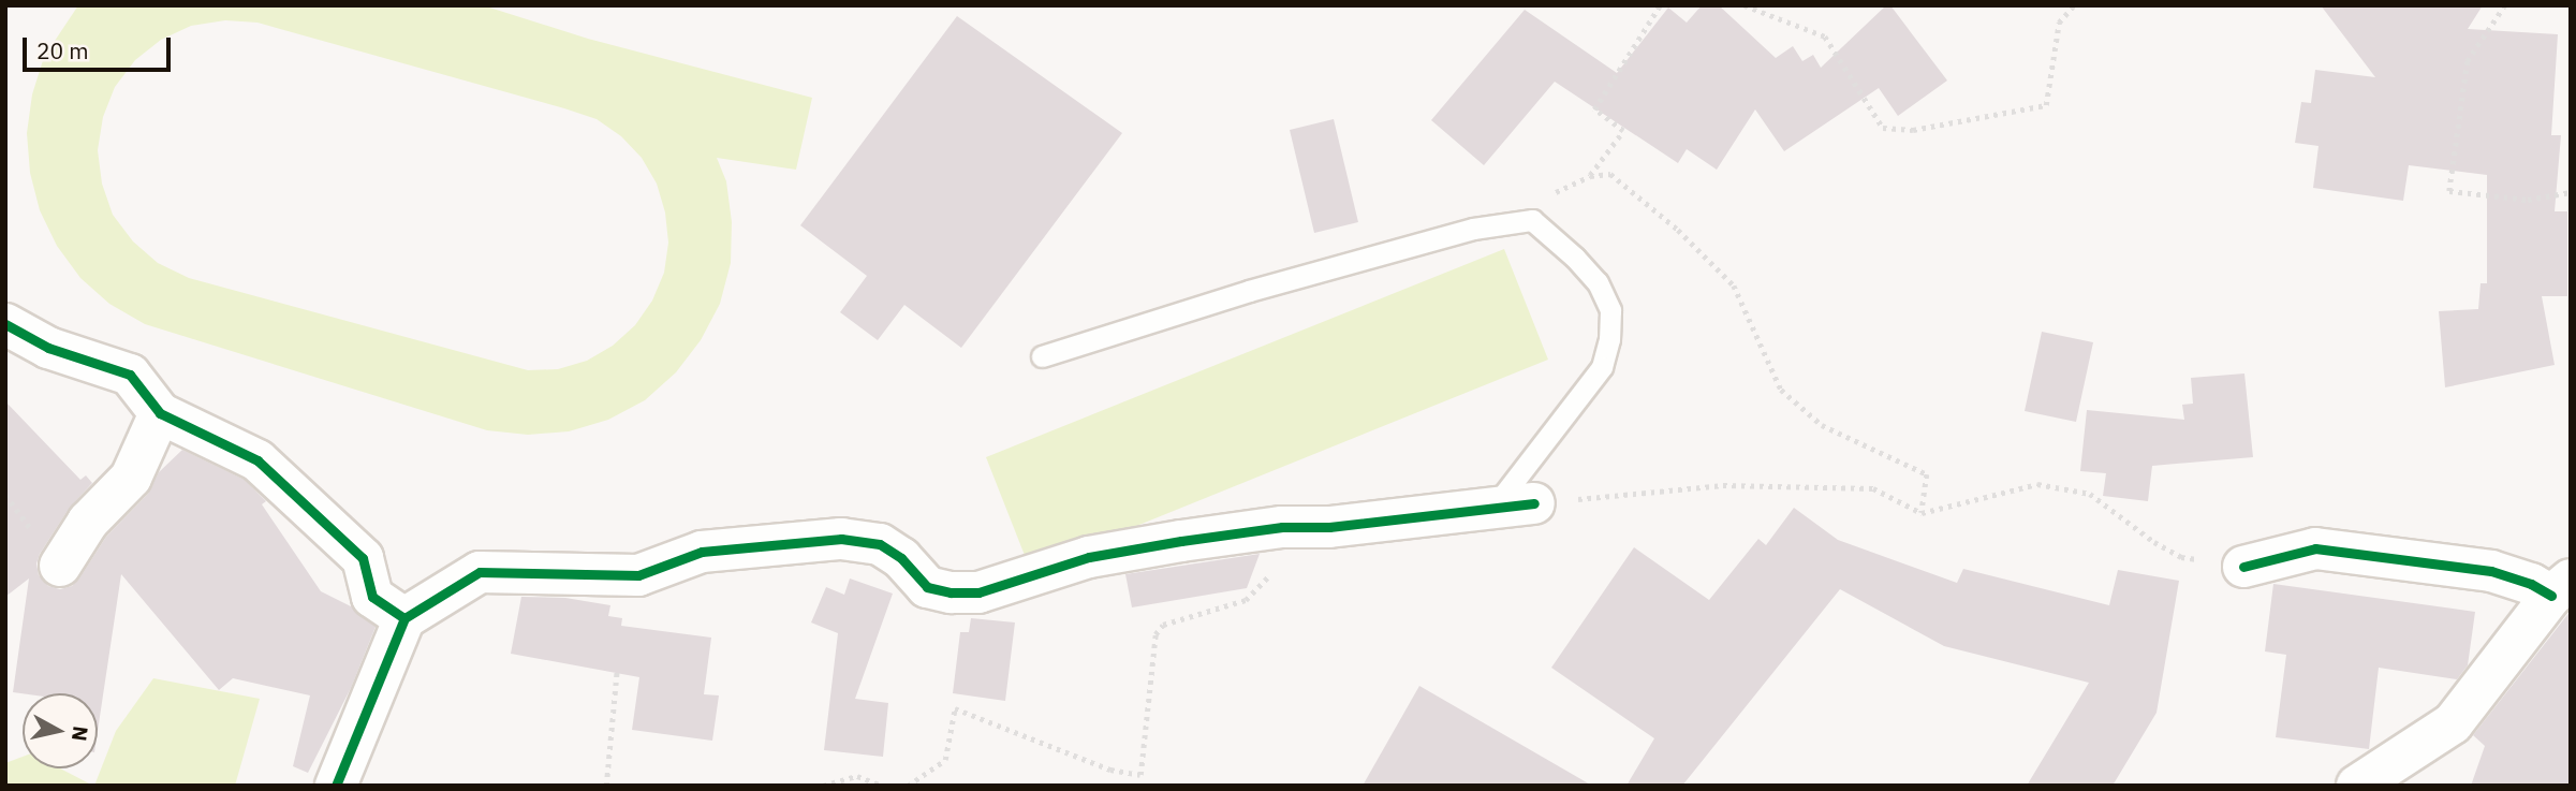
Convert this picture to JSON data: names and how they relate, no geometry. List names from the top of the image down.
{
  "scale_bar": "20 m",
  "north": "right"
}
